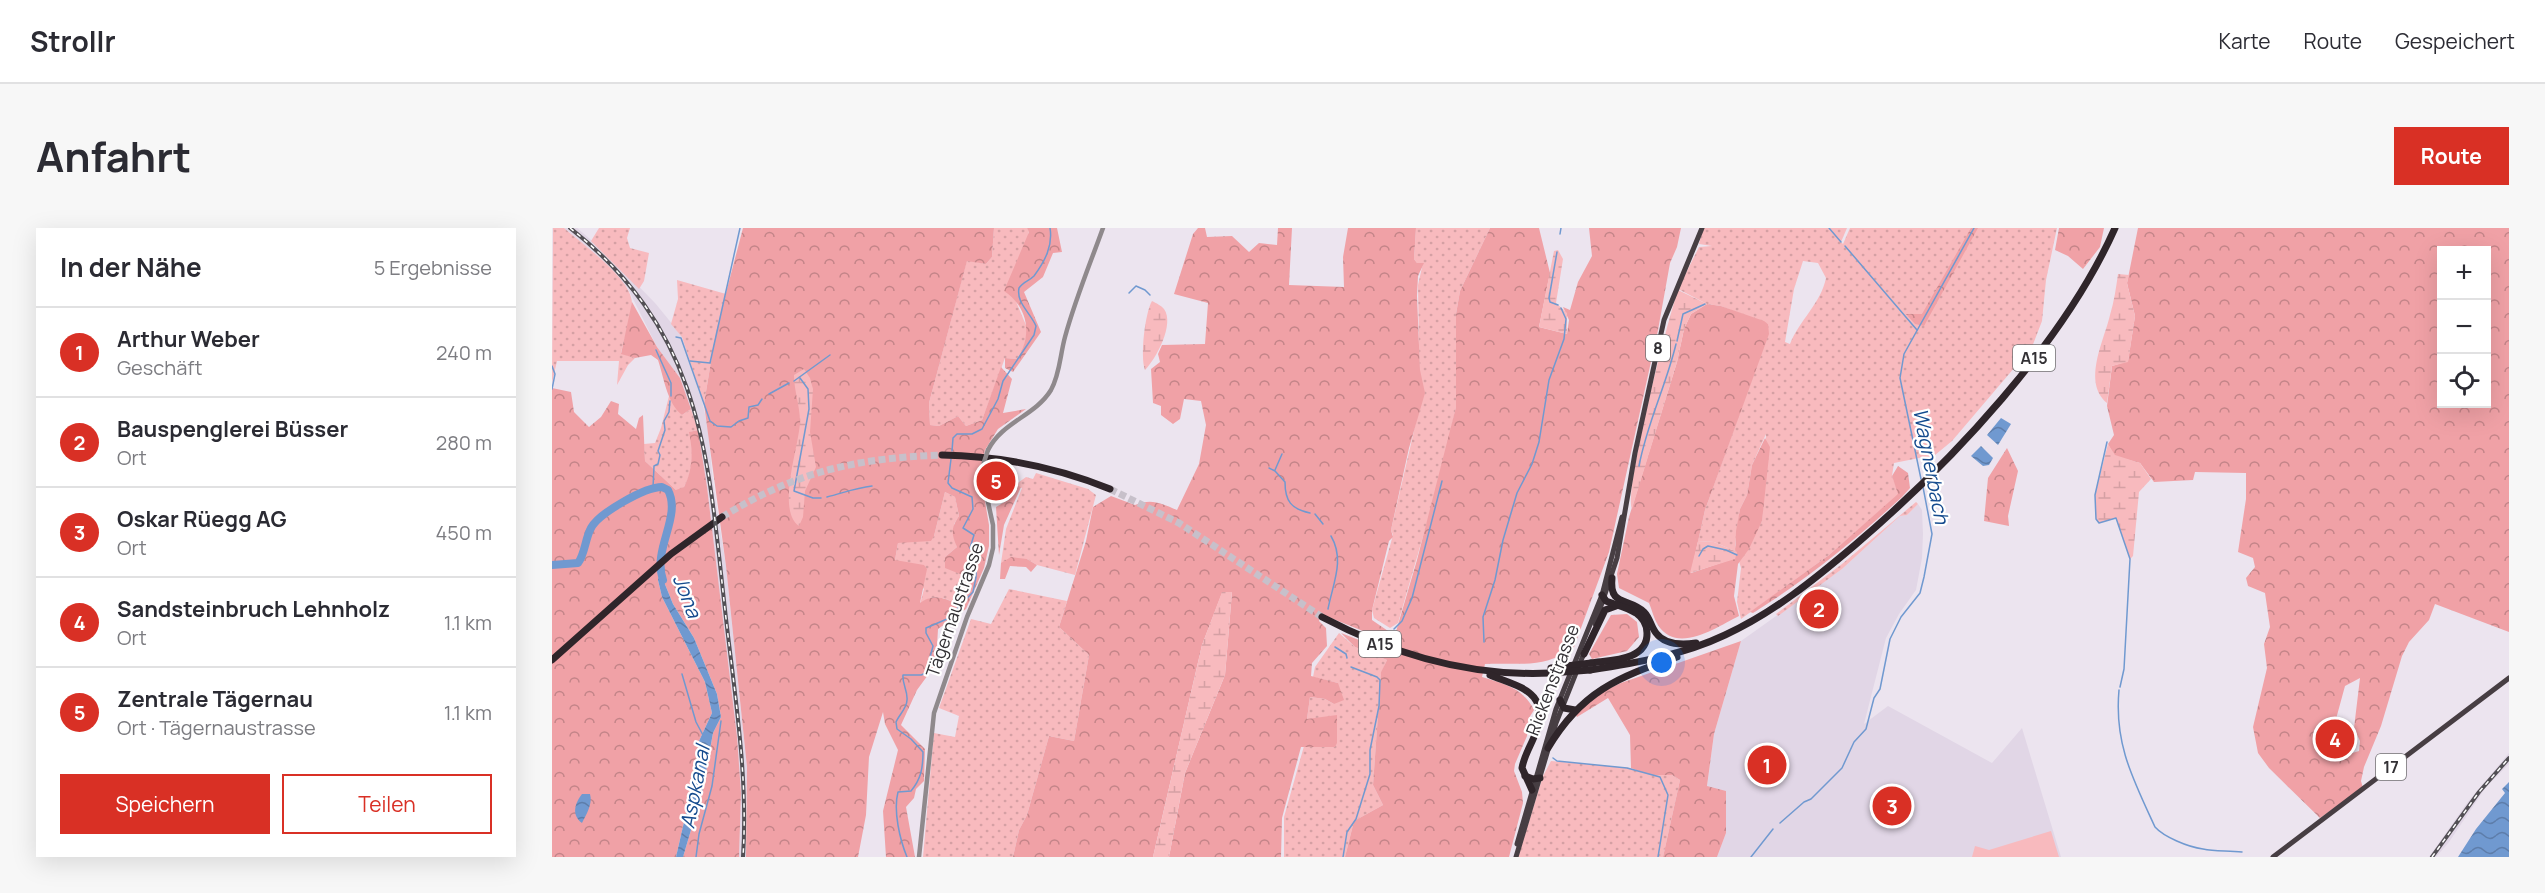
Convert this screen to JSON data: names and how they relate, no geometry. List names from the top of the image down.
{
  "streets": {
    "highway": ["A15"],
    "main road": ["8", "Rickenstrasse", "17"],
    "street": ["Tägernaustrasse"]
  },
  "water": ["Wagnerbach", "Jona", "Aspkanal"],
  "page": {
    "header": "Strollr",
    "nav": ["Karte", "Route", "Gespeichert"],
    "title": "Anfahrt",
    "buttons": [
      "Route",
      ["Speichern", "Teilen"]
    ],
    "heading": ["In der Nähe", "5 Ergebnisse"],
    "map_buttons": ["+", "−"],
    "list": [
      {
        "mark": "1",
        "name": "Arthur Weber",
        "note": "Geschäft",
        "value": "240 m"
      },
      {
        "mark": "2",
        "name": "Bauspenglerei Büsser",
        "note": "Ort",
        "value": "280 m"
      },
      {
        "mark": "3",
        "name": "Oskar Rüegg AG",
        "note": "Ort",
        "value": "450 m"
      },
      {
        "mark": "4",
        "name": "Sandsteinbruch Lehnholz",
        "note": "Ort",
        "value": "1.1 km"
      },
      {
        "mark": "5",
        "name": "Zentrale Tägernau",
        "note": "Ort · Tägernaustrasse",
        "value": "1.1 km"
      }
    ],
    "pins": [
      "5",
      "2",
      "4",
      "1",
      "3"
    ]
  }
}
